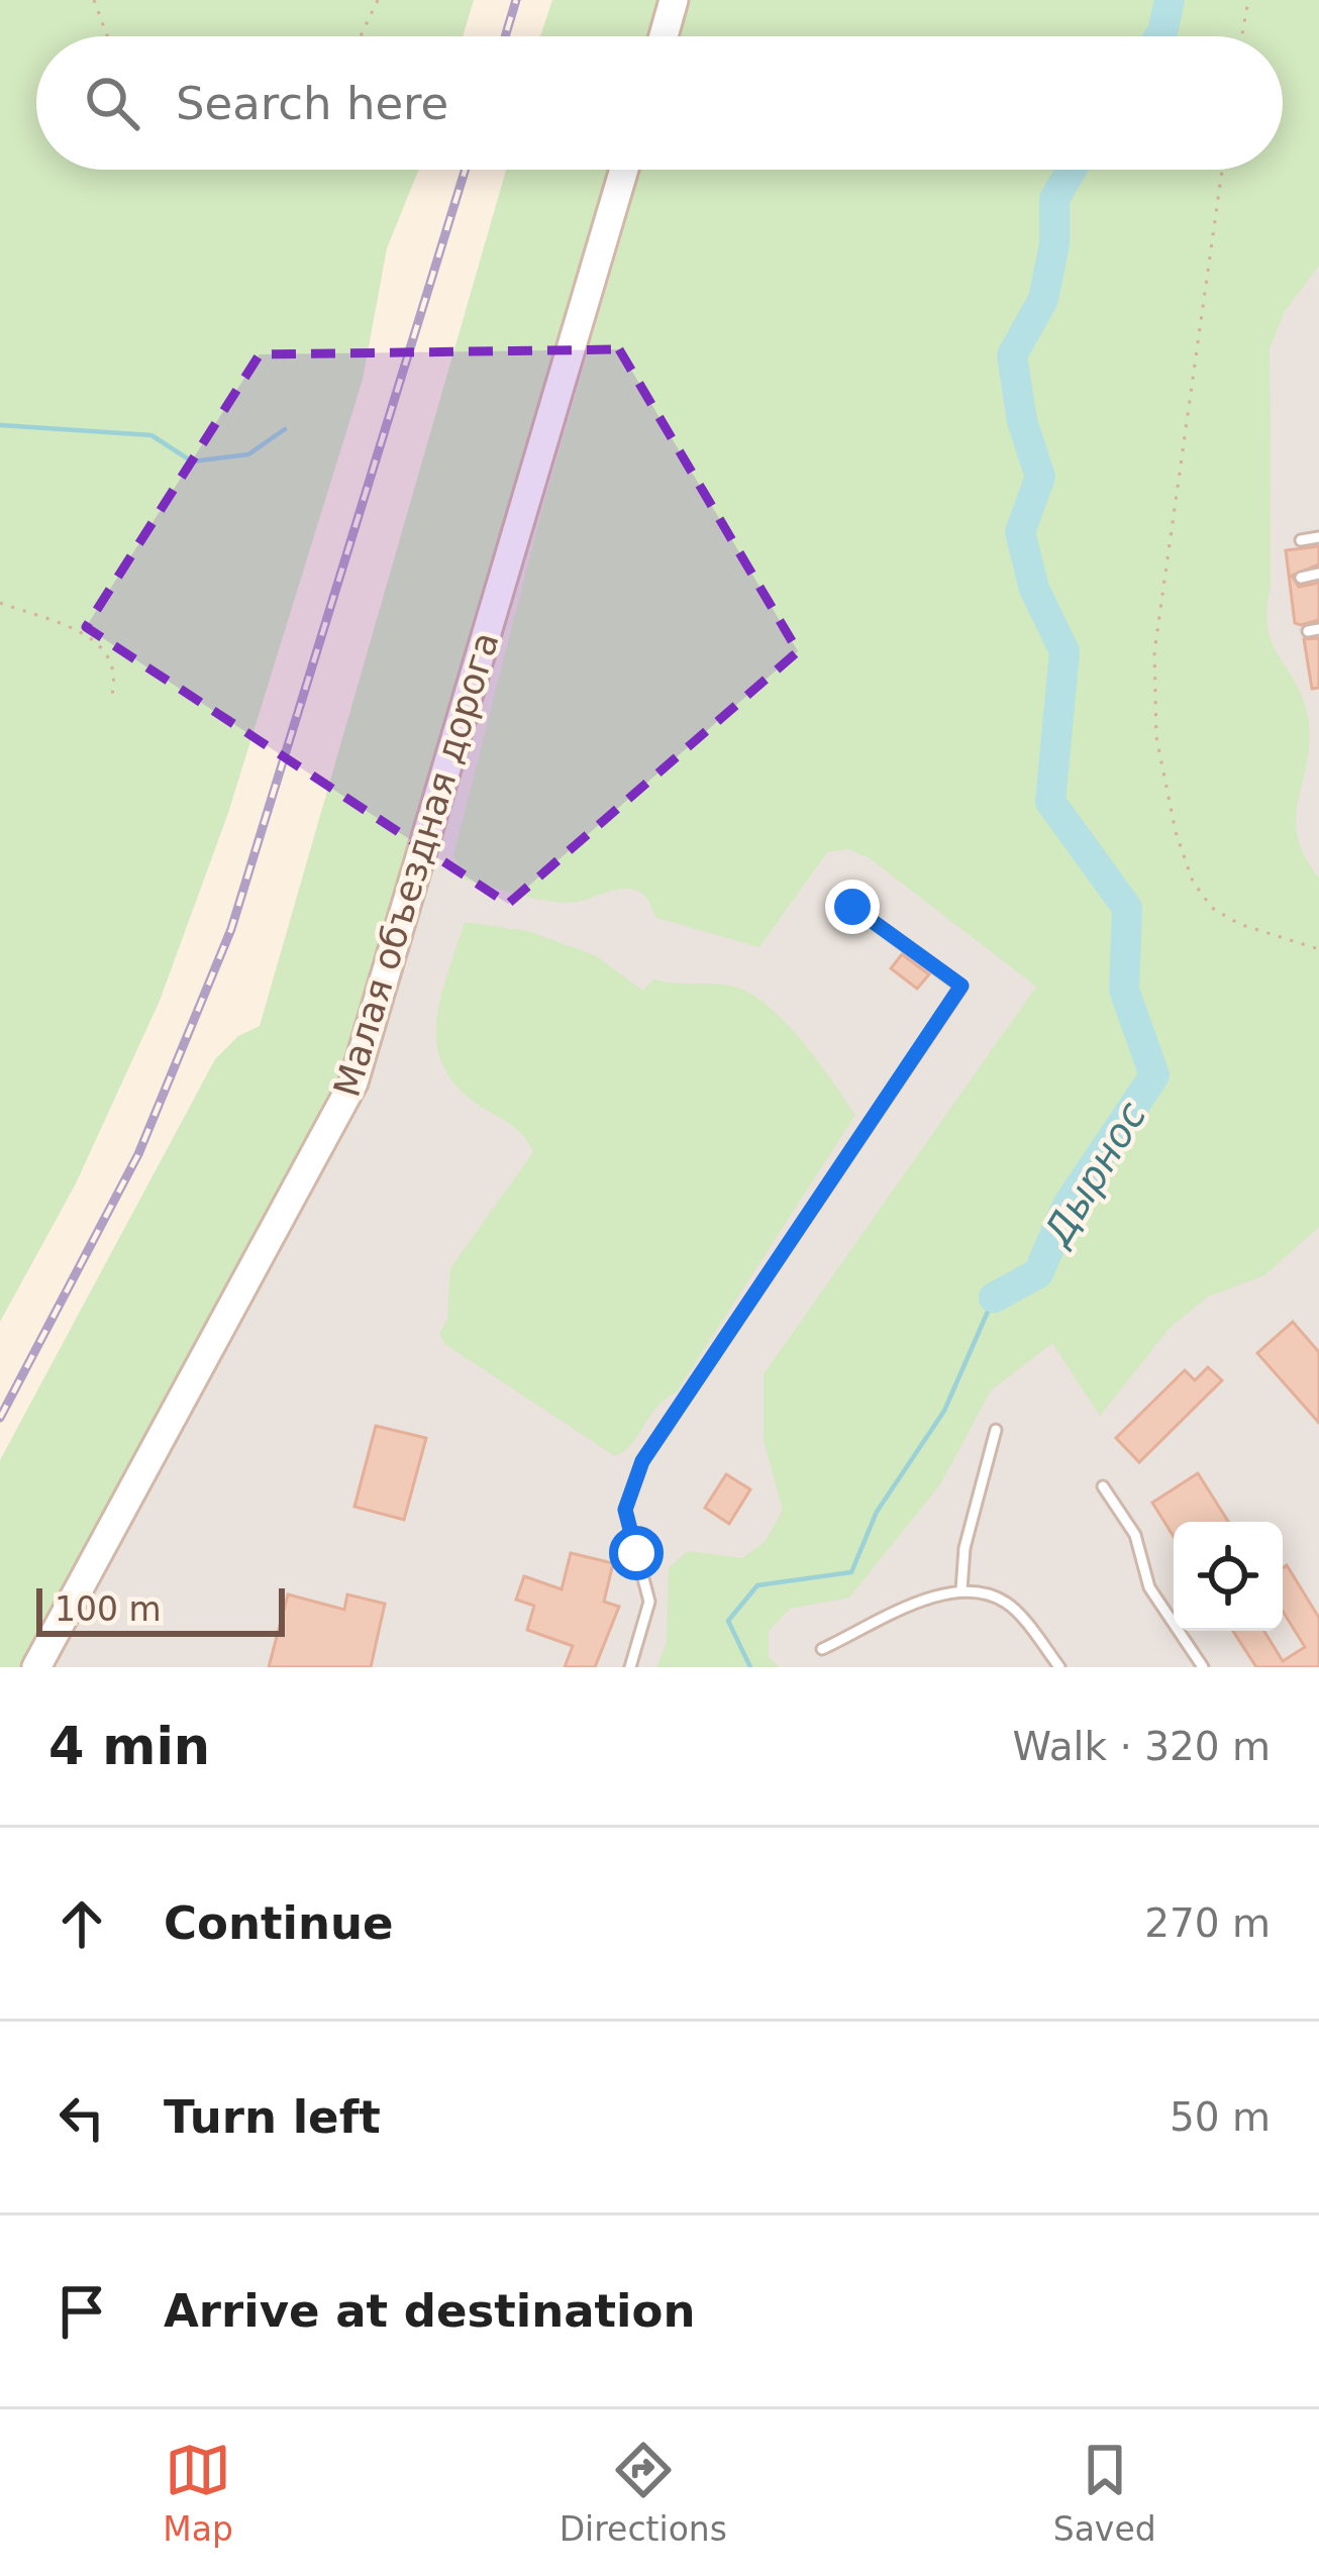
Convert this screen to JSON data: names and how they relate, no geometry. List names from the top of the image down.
{
  "streets": {
    "street": ["Малая объездная дорога"]
  },
  "water": ["Дырнос"],
  "scale_bar": "100 m",
  "page": {
    "search": "Search here",
    "scale": "100 m",
    "heading": ["4 min", "Walk · 320 m"],
    "list": [
      ["Continue", "270 m"],
      ["Turn left", "50 m"],
      "Arrive at destination"
    ],
    "nav": ["Map", "Directions", "Saved"]
  }
}
